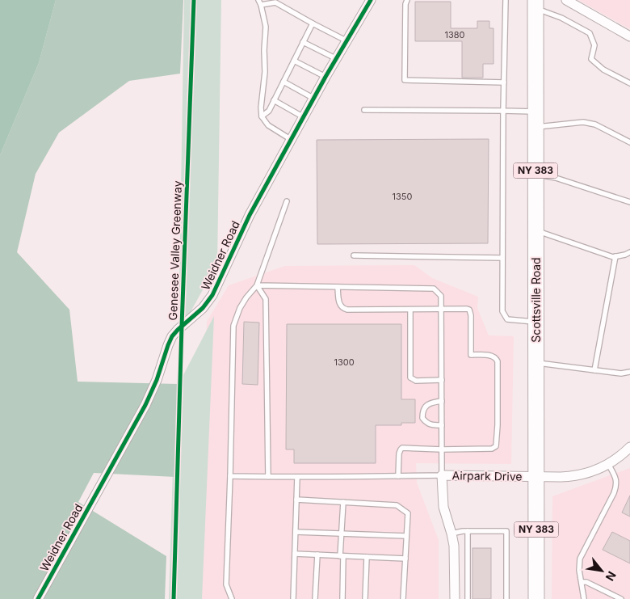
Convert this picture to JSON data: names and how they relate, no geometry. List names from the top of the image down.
{
  "streets": {
    "main road": ["NY 383", "Scottsville Road"],
    "street": ["Weidner Road", "Airpark Drive"],
    "cycle path": ["Genesee Valley Greenway"]
  },
  "crossings": [
    ["Scottsville Road", "Airpark Drive"]
  ],
  "house_numbers": ["1380", "1350", "1300"],
  "north": "bottom right"
}
